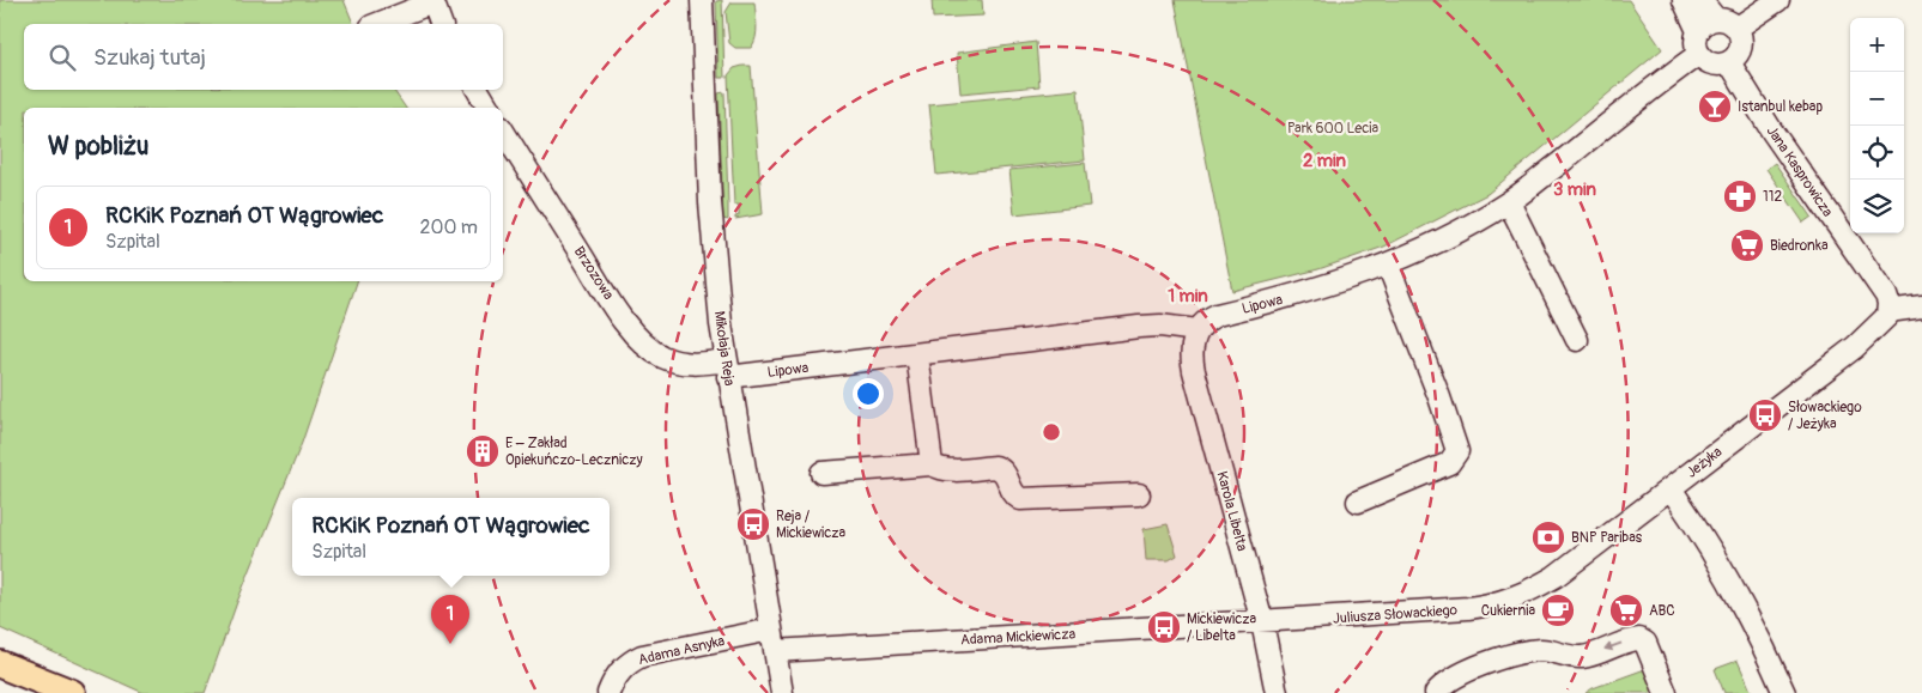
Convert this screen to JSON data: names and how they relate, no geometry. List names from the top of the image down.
{
  "streets": {
    "street": [
      "Jana Kasprowicza",
      "Brzozowa",
      "Lipowa",
      "Mikołaja Reja",
      "Jeżyka",
      "Karola Libelta",
      "Juliusza Słowackiego",
      "Adama Mickiewicza",
      "Adama Asnyka"
    ]
  },
  "crossings": [
    ["Jana Kasprowicza", "Lipowa"],
    ["Jana Kasprowicza", "Jeżyka"],
    ["Brzozowa", "Lipowa"],
    ["Brzozowa", "Mikołaja Reja"],
    ["Lipowa", "Mikołaja Reja"],
    ["Lipowa", "Karola Libelta"],
    ["Mikołaja Reja", "Adama Mickiewicza"],
    ["Mikołaja Reja", "Adama Asnyka"],
    ["Jeżyka", "Juliusza Słowackiego"],
    ["Karola Libelta", "Juliusza Słowackiego"],
    ["Karola Libelta", "Adama Mickiewicza"],
    ["Juliusza Słowackiego", "Adama Mickiewicza"],
    ["Adama Mickiewicza", "Adama Asnyka"]
  ],
  "parks": ["Park 600 Lecia"],
  "places": {
    "bar": ["Istanbul kebap"],
    "pharmacy": ["112"],
    "supermarket": ["Biedronka", "ABC"],
    "bus stop": ["Słowackiego / Jeżyka", "Reja / Mickiewicza", "Mickiewicza / Libelta"],
    "building": ["E – Zakład Opiekuńczo-Leczniczy"],
    "bank": ["BNP Paribas"],
    "cafe": ["Cukiernia"]
  },
  "page": {
    "map_buttons": ["+", "−"],
    "search": "Szukaj tutaj",
    "heading": "W pobliżu",
    "list": [
      {
        "mark": "1",
        "name": "RCKiK Poznań OT Wągrowiec",
        "note": "Szpital",
        "value": "200 m"
      }
    ],
    "popup": ["RCKiK Poznań OT Wągrowiec", "Szpital"],
    "pins": "1"
  },
  "rings": ["2 min", "3 min", "1 min"]
}
